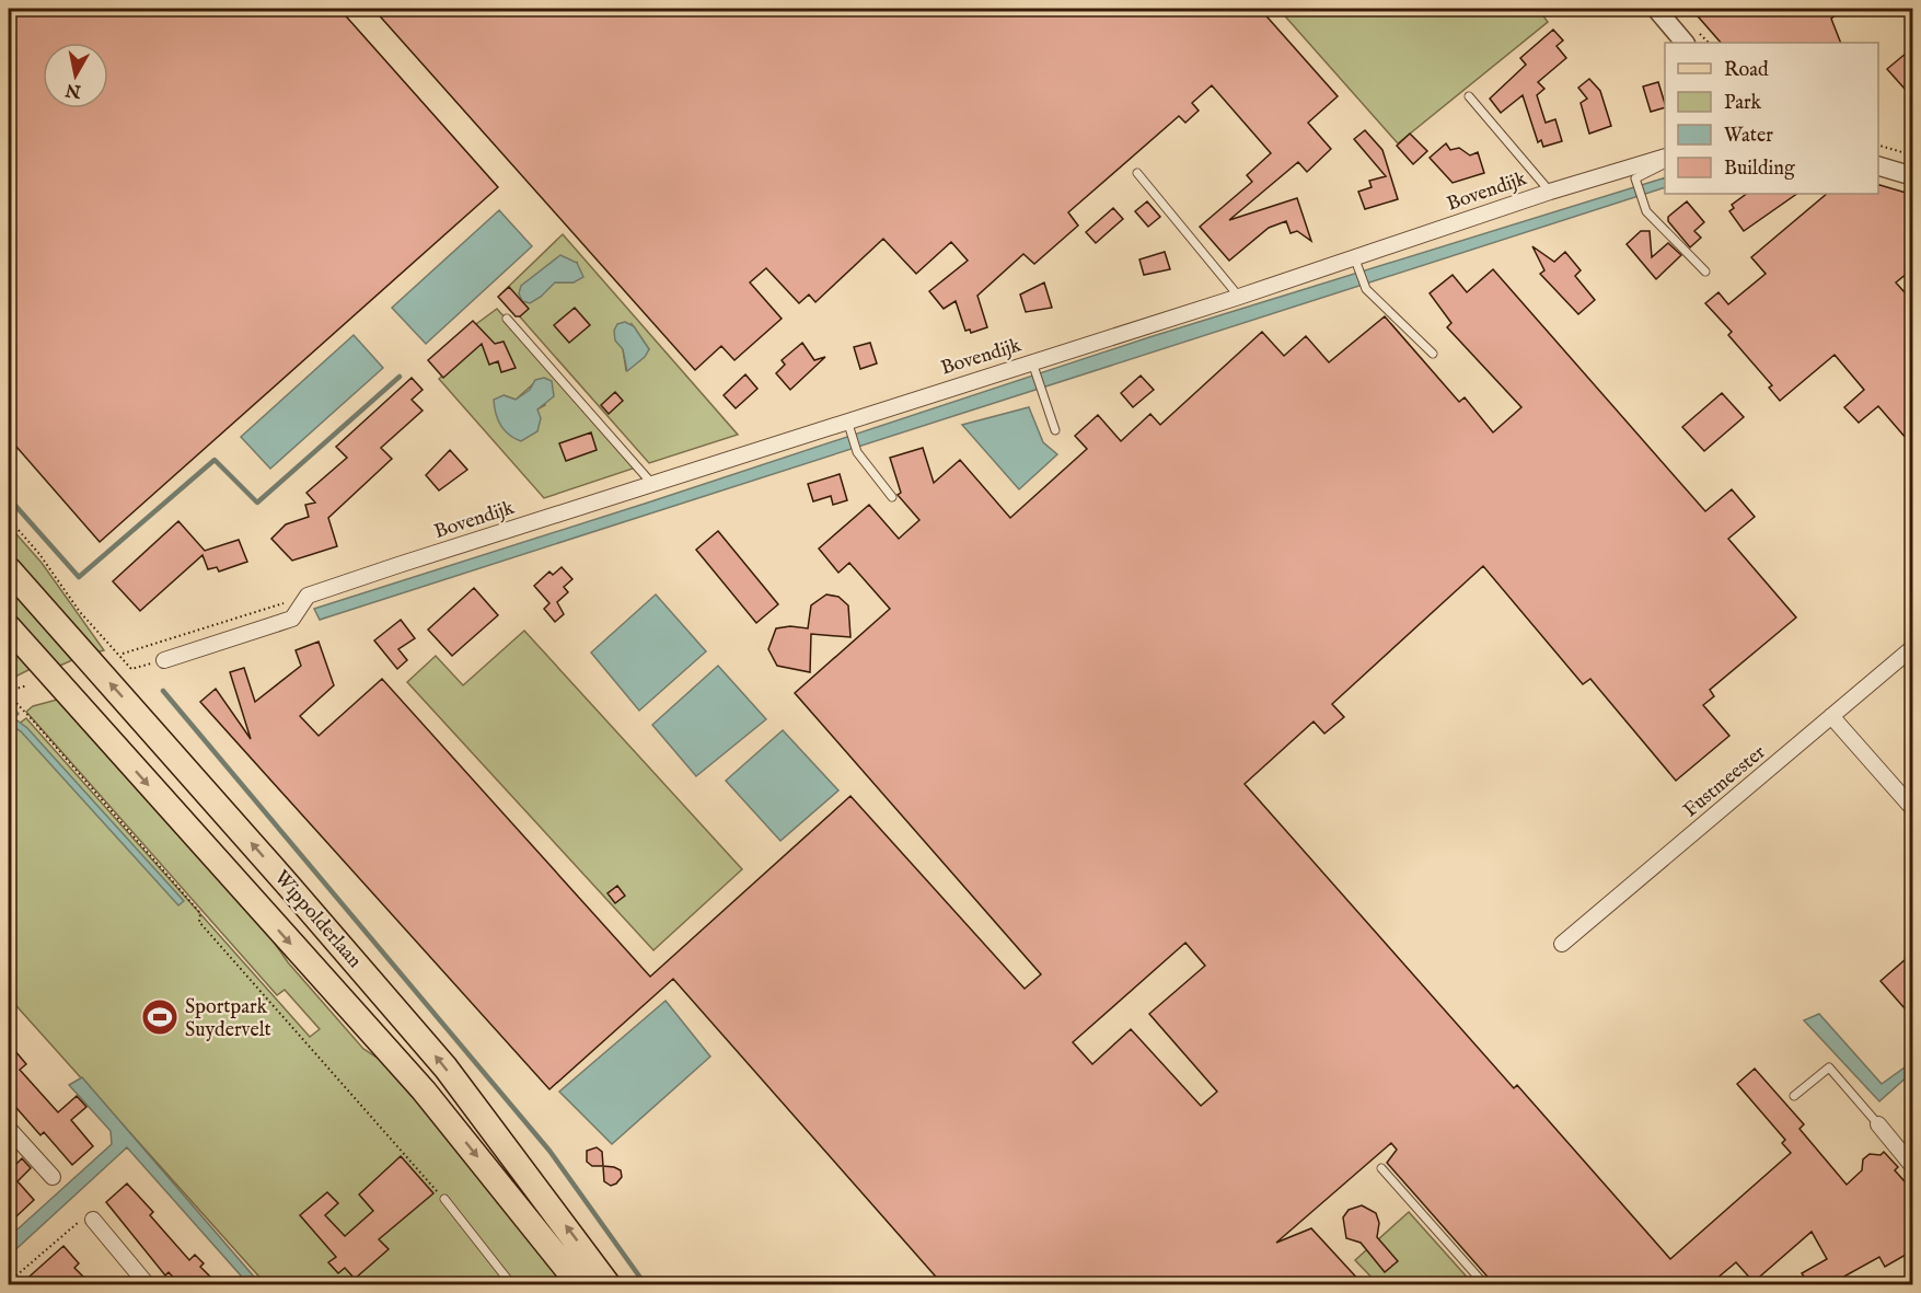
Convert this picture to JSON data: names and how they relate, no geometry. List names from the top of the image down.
{
  "streets": {
    "main road": ["Wippolderlaan"],
    "street": ["Bovendijk", "Fustmeester"]
  },
  "places": {
    "sports": ["Sportpark Suydervelt"]
  },
  "legend": [
    "Road",
    "Park",
    "Water",
    "Building"
  ],
  "north": "bottom"
}
